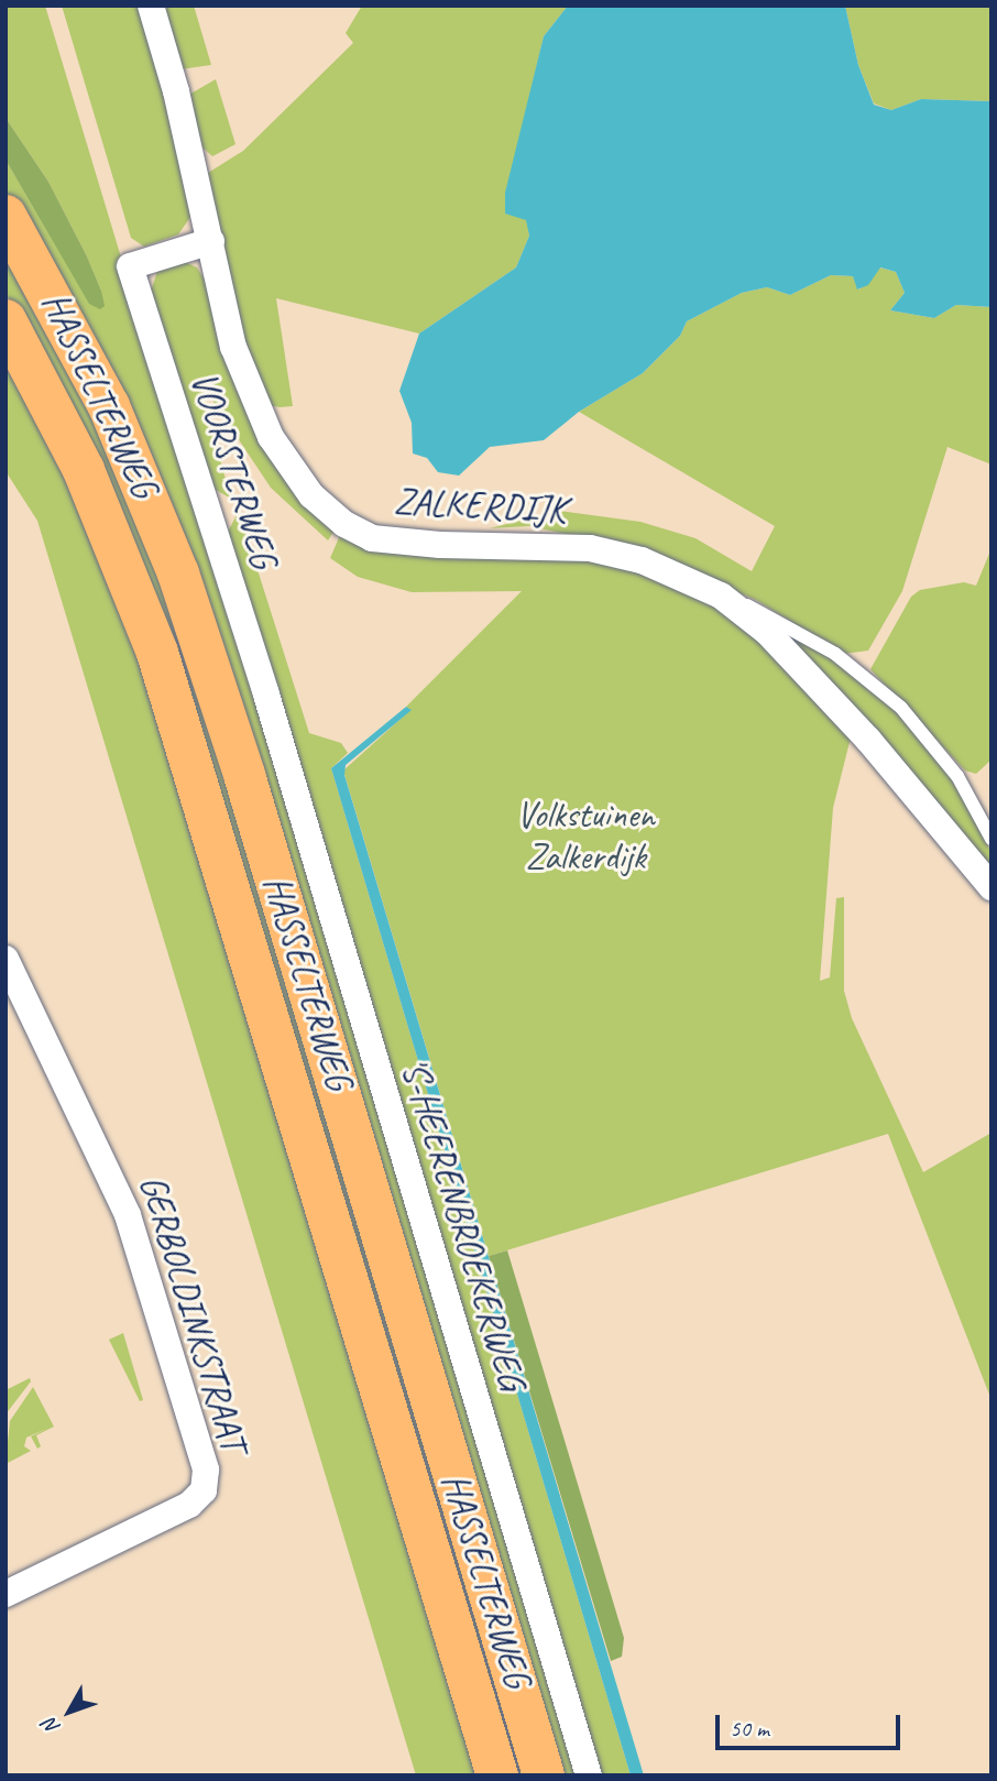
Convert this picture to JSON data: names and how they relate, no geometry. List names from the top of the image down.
{
  "streets": {
    "main road": ["HASSELTERWEG"],
    "street": [
      "VOORSTERWEG",
      "ZALKERDIJK",
      "'S-HEERENBROEKERWEG",
      "GERBOLDINKSTRAAT"
    ]
  },
  "crossings": [
    ["VOORSTERWEG", "ZALKERDIJK"],
    ["VOORSTERWEG", "'S-HEERENBROEKERWEG"]
  ],
  "parks": ["Volkstuinen Zalkerdijk"],
  "scale_bar": "50 m",
  "north": "bottom left"
}
